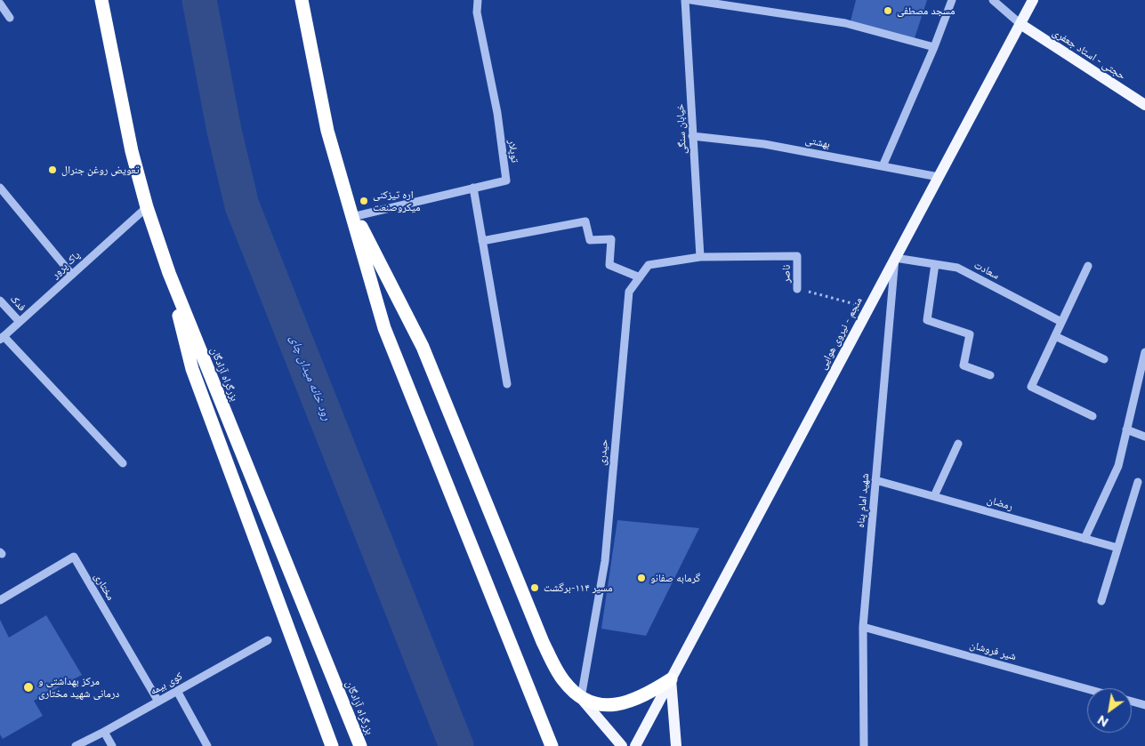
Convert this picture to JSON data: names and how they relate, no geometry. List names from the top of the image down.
{
  "streets": {
    "highway": ["بزرگراه آزادگان"],
    "main road": ["حجتی - استاد جعفری", "منجم - نیروی هوایی"],
    "street": [
      "خیابان سنگی",
      "بهشتی",
      "توپلار",
      "پاک پرور",
      "سعادت",
      "ناصر",
      "فدک",
      "حیدری",
      "شهید امام پناه",
      "رمضان",
      "مختاری",
      "شیر فروشان",
      "کوی بیمه"
    ]
  },
  "crossings": [
    ["حجتی - استاد جعفری", "منجم - نیروی هوایی"],
    ["خیابان سنگی", "بهشتی"],
    ["خیابان سنگی", "ناصر"],
    ["خیابان سنگی", "حیدری"],
    ["بهشتی", "منجم - نیروی هوایی"],
    ["پاک پرور", "فدک"],
    ["پاک پرور", "بزرگراه آزادگان"],
    ["سعادت", "منجم - نیروی هوایی"],
    ["سعادت", "شهید امام پناه"],
    ["ناصر", "منجم - نیروی هوایی"],
    ["ناصر", "حیدری"],
    ["منجم - نیروی هوایی", "شهید امام پناه"],
    ["شهید امام پناه", "رمضان"],
    ["شهید امام پناه", "شیر فروشان"],
    ["مختاری", "کوی بیمه"]
  ],
  "water": ["رود خانه میدان چای"],
  "places": [
    "مسجد مصطفی",
    "تعویض روغن جنرال",
    "اره تیزکنی میکروصنعت",
    "گرمابه صفانو",
    "مسیر ۱۱۴-برگشت",
    "مرکز بهداشتی و درمانی شهید مختاری"
  ],
  "north": "bottom left"
}
